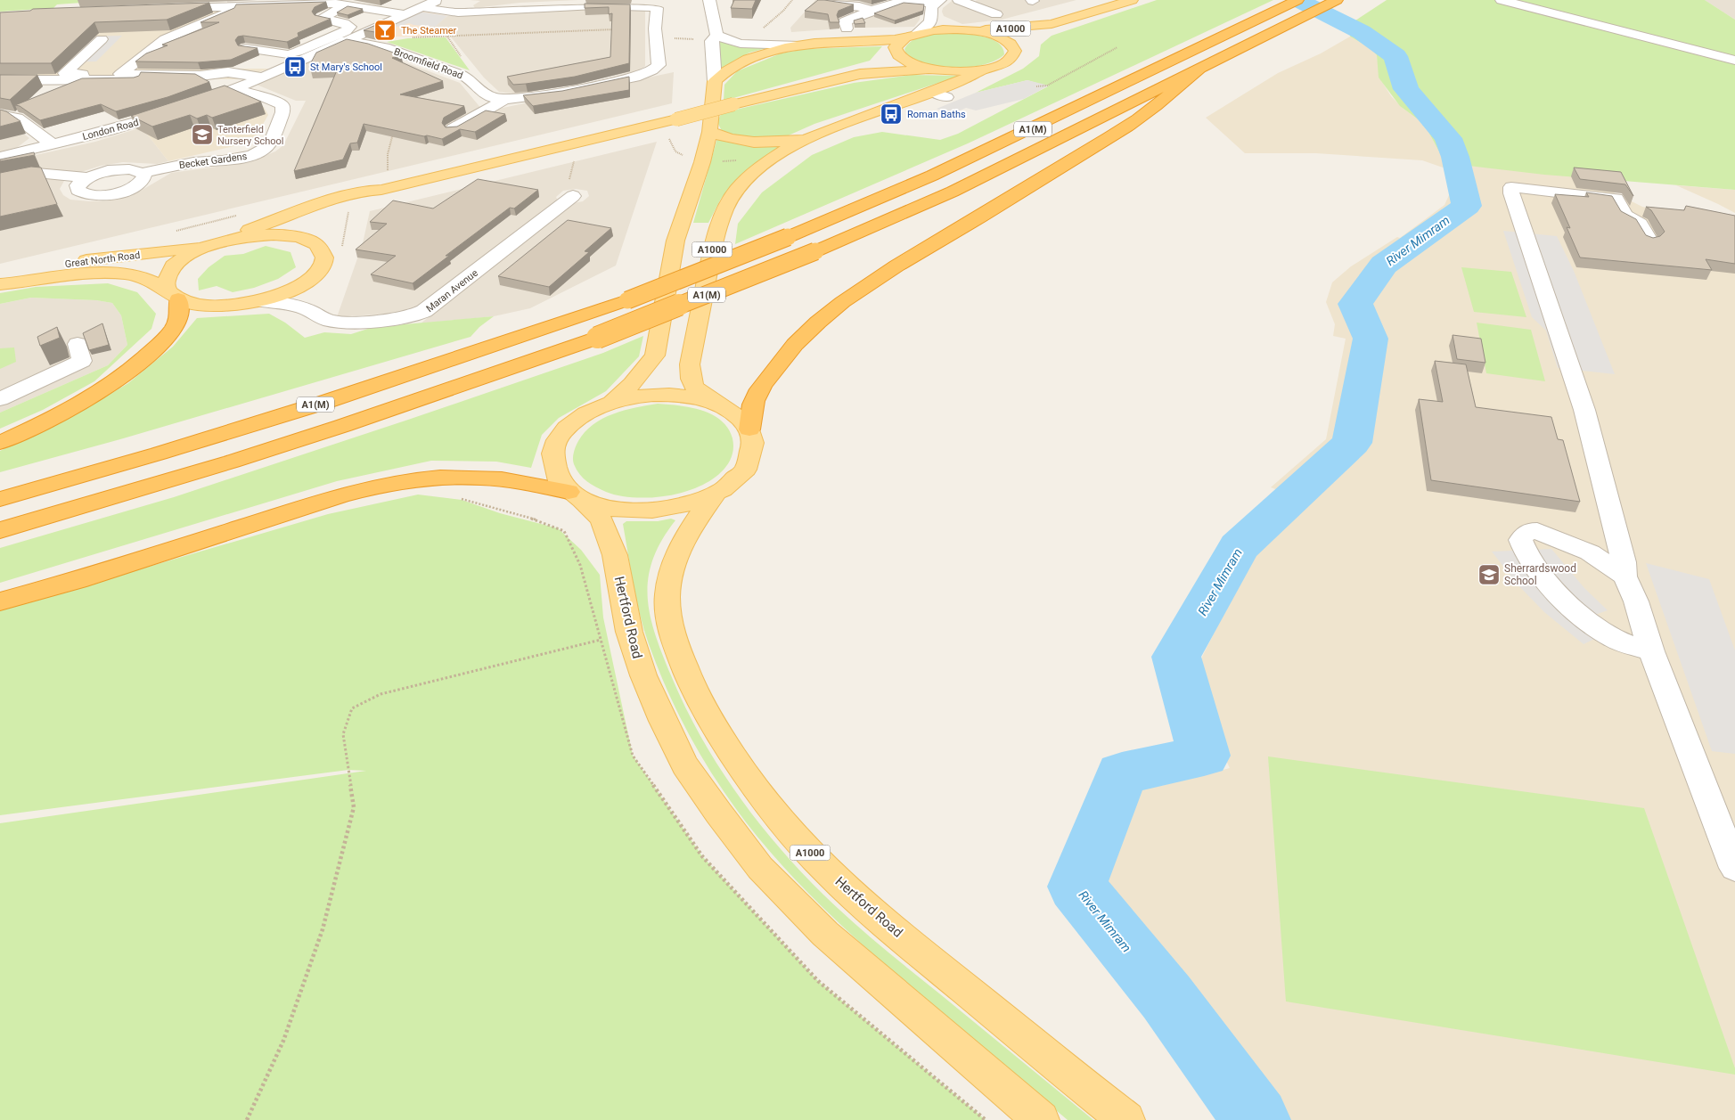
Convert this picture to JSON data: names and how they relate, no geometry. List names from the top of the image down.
{
  "streets": {
    "highway": ["A1(M)"],
    "main road": ["A1000", "Great North Road", "Hertford Road"],
    "street": [
      "Broomfield Road",
      "London Road",
      "Becket Gardens",
      "Maran Avenue"
    ]
  },
  "crossings": [
    ["A1000", "Hertford Road"],
    ["Broomfield Road", "London Road"],
    ["London Road", "Becket Gardens"],
    ["Great North Road", "Maran Avenue"]
  ],
  "water": ["River Mimram"],
  "places": {
    "bar": ["The Steamer"],
    "bus stop": ["St Mary's School", "Roman Baths"],
    "school or university": ["Tenterfield Nursery School", "Sherrardswood School"]
  }
}
